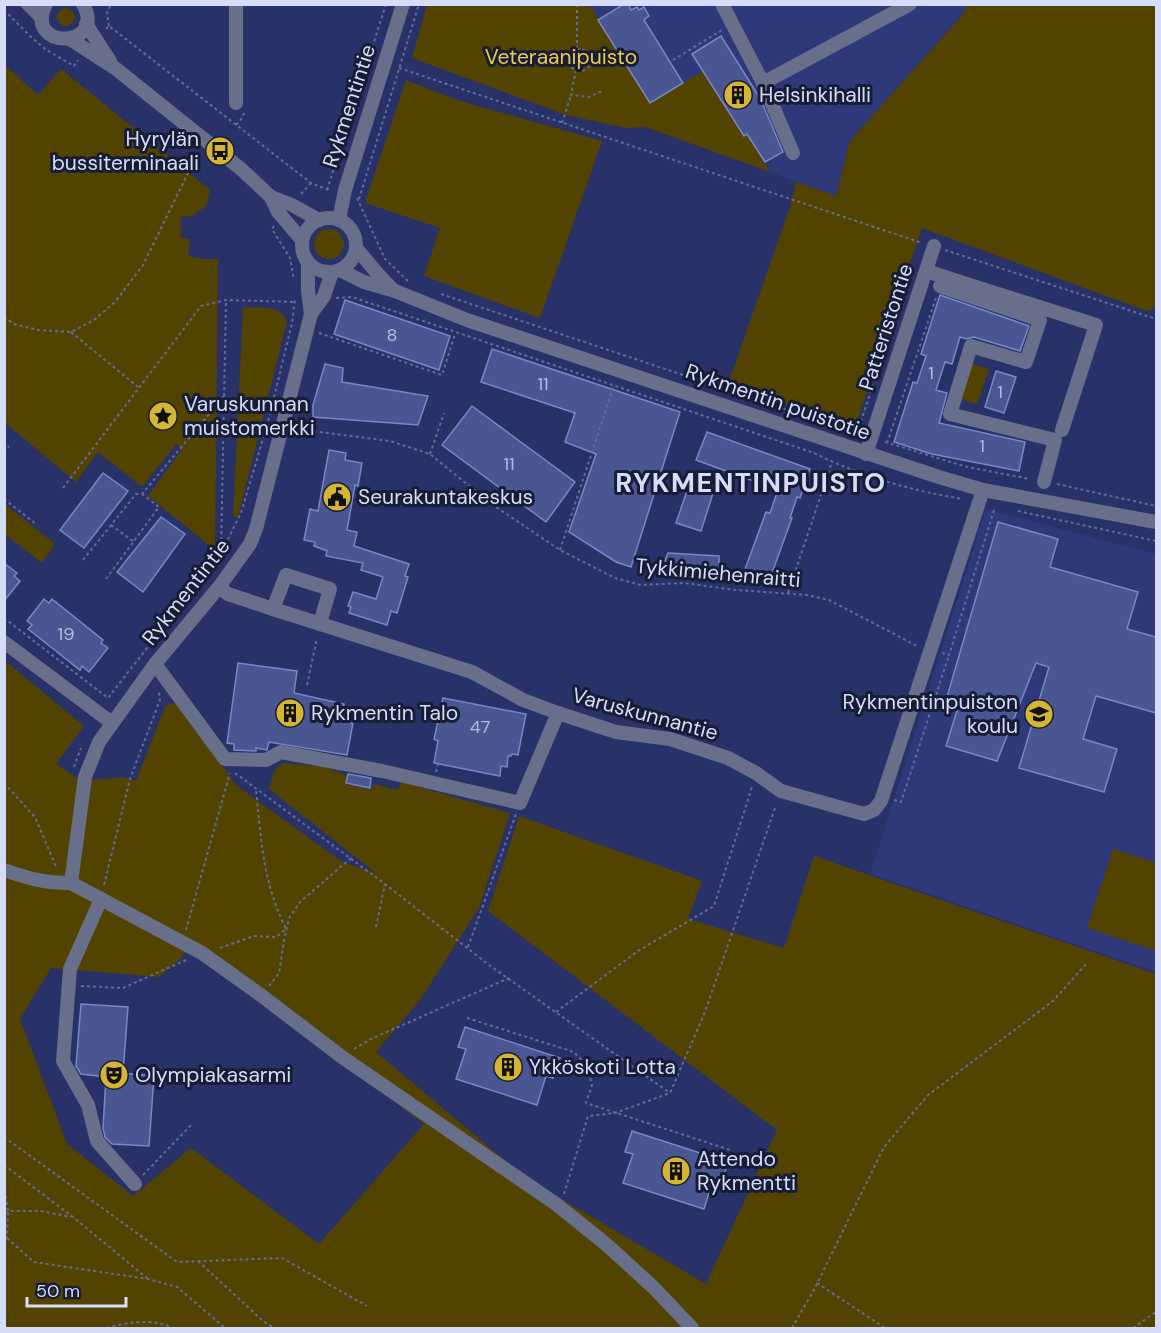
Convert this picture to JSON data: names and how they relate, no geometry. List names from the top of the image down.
{
  "streets": {
    "street": [
      "Rykmentintie",
      "Patteristontie",
      "Rykmentin puistotie",
      "Varuskunnantie"
    ],
    "path": ["Tykkimiehenraitti"]
  },
  "crossings": [
    ["Rykmentintie", "Rykmentin puistotie"],
    ["Rykmentintie", "Varuskunnantie"],
    ["Patteristontie", "Rykmentin puistotie"]
  ],
  "districts": ["RYKMENTINPUISTO"],
  "parks": ["Veteraanipuisto"],
  "places": {
    "building": [
      "Helsinkihalli",
      "Rykmentin Talo",
      "Ykköskoti Lotta",
      "Attendo Rykmentti"
    ],
    "bus stop": ["Hyrylän bussiterminaali"],
    "place": ["Varuskunnan muistomerkki"],
    "public building": ["Seurakuntakeskus"],
    "school or university": ["Rykmentinpuiston koulu"],
    "theatre": ["Olympiakasarmi"]
  },
  "house_numbers": [
    "8",
    "1",
    "11",
    "1",
    "1",
    "11",
    "19",
    "47"
  ],
  "scale_bar": "50 m"
}
